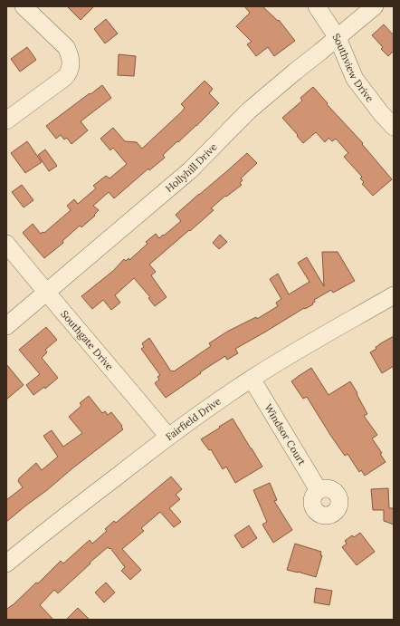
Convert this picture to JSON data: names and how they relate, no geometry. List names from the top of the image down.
{
  "streets": {
    "street": [
      "Southview Drive",
      "Hollyhill Drive",
      "Southgate Drive",
      "Fairfield Drive",
      "Windsor Court"
    ]
  },
  "crossings": [
    ["Southview Drive", "Hollyhill Drive"],
    ["Hollyhill Drive", "Southgate Drive"],
    ["Southgate Drive", "Fairfield Drive"],
    ["Fairfield Drive", "Windsor Court"]
  ]
}
